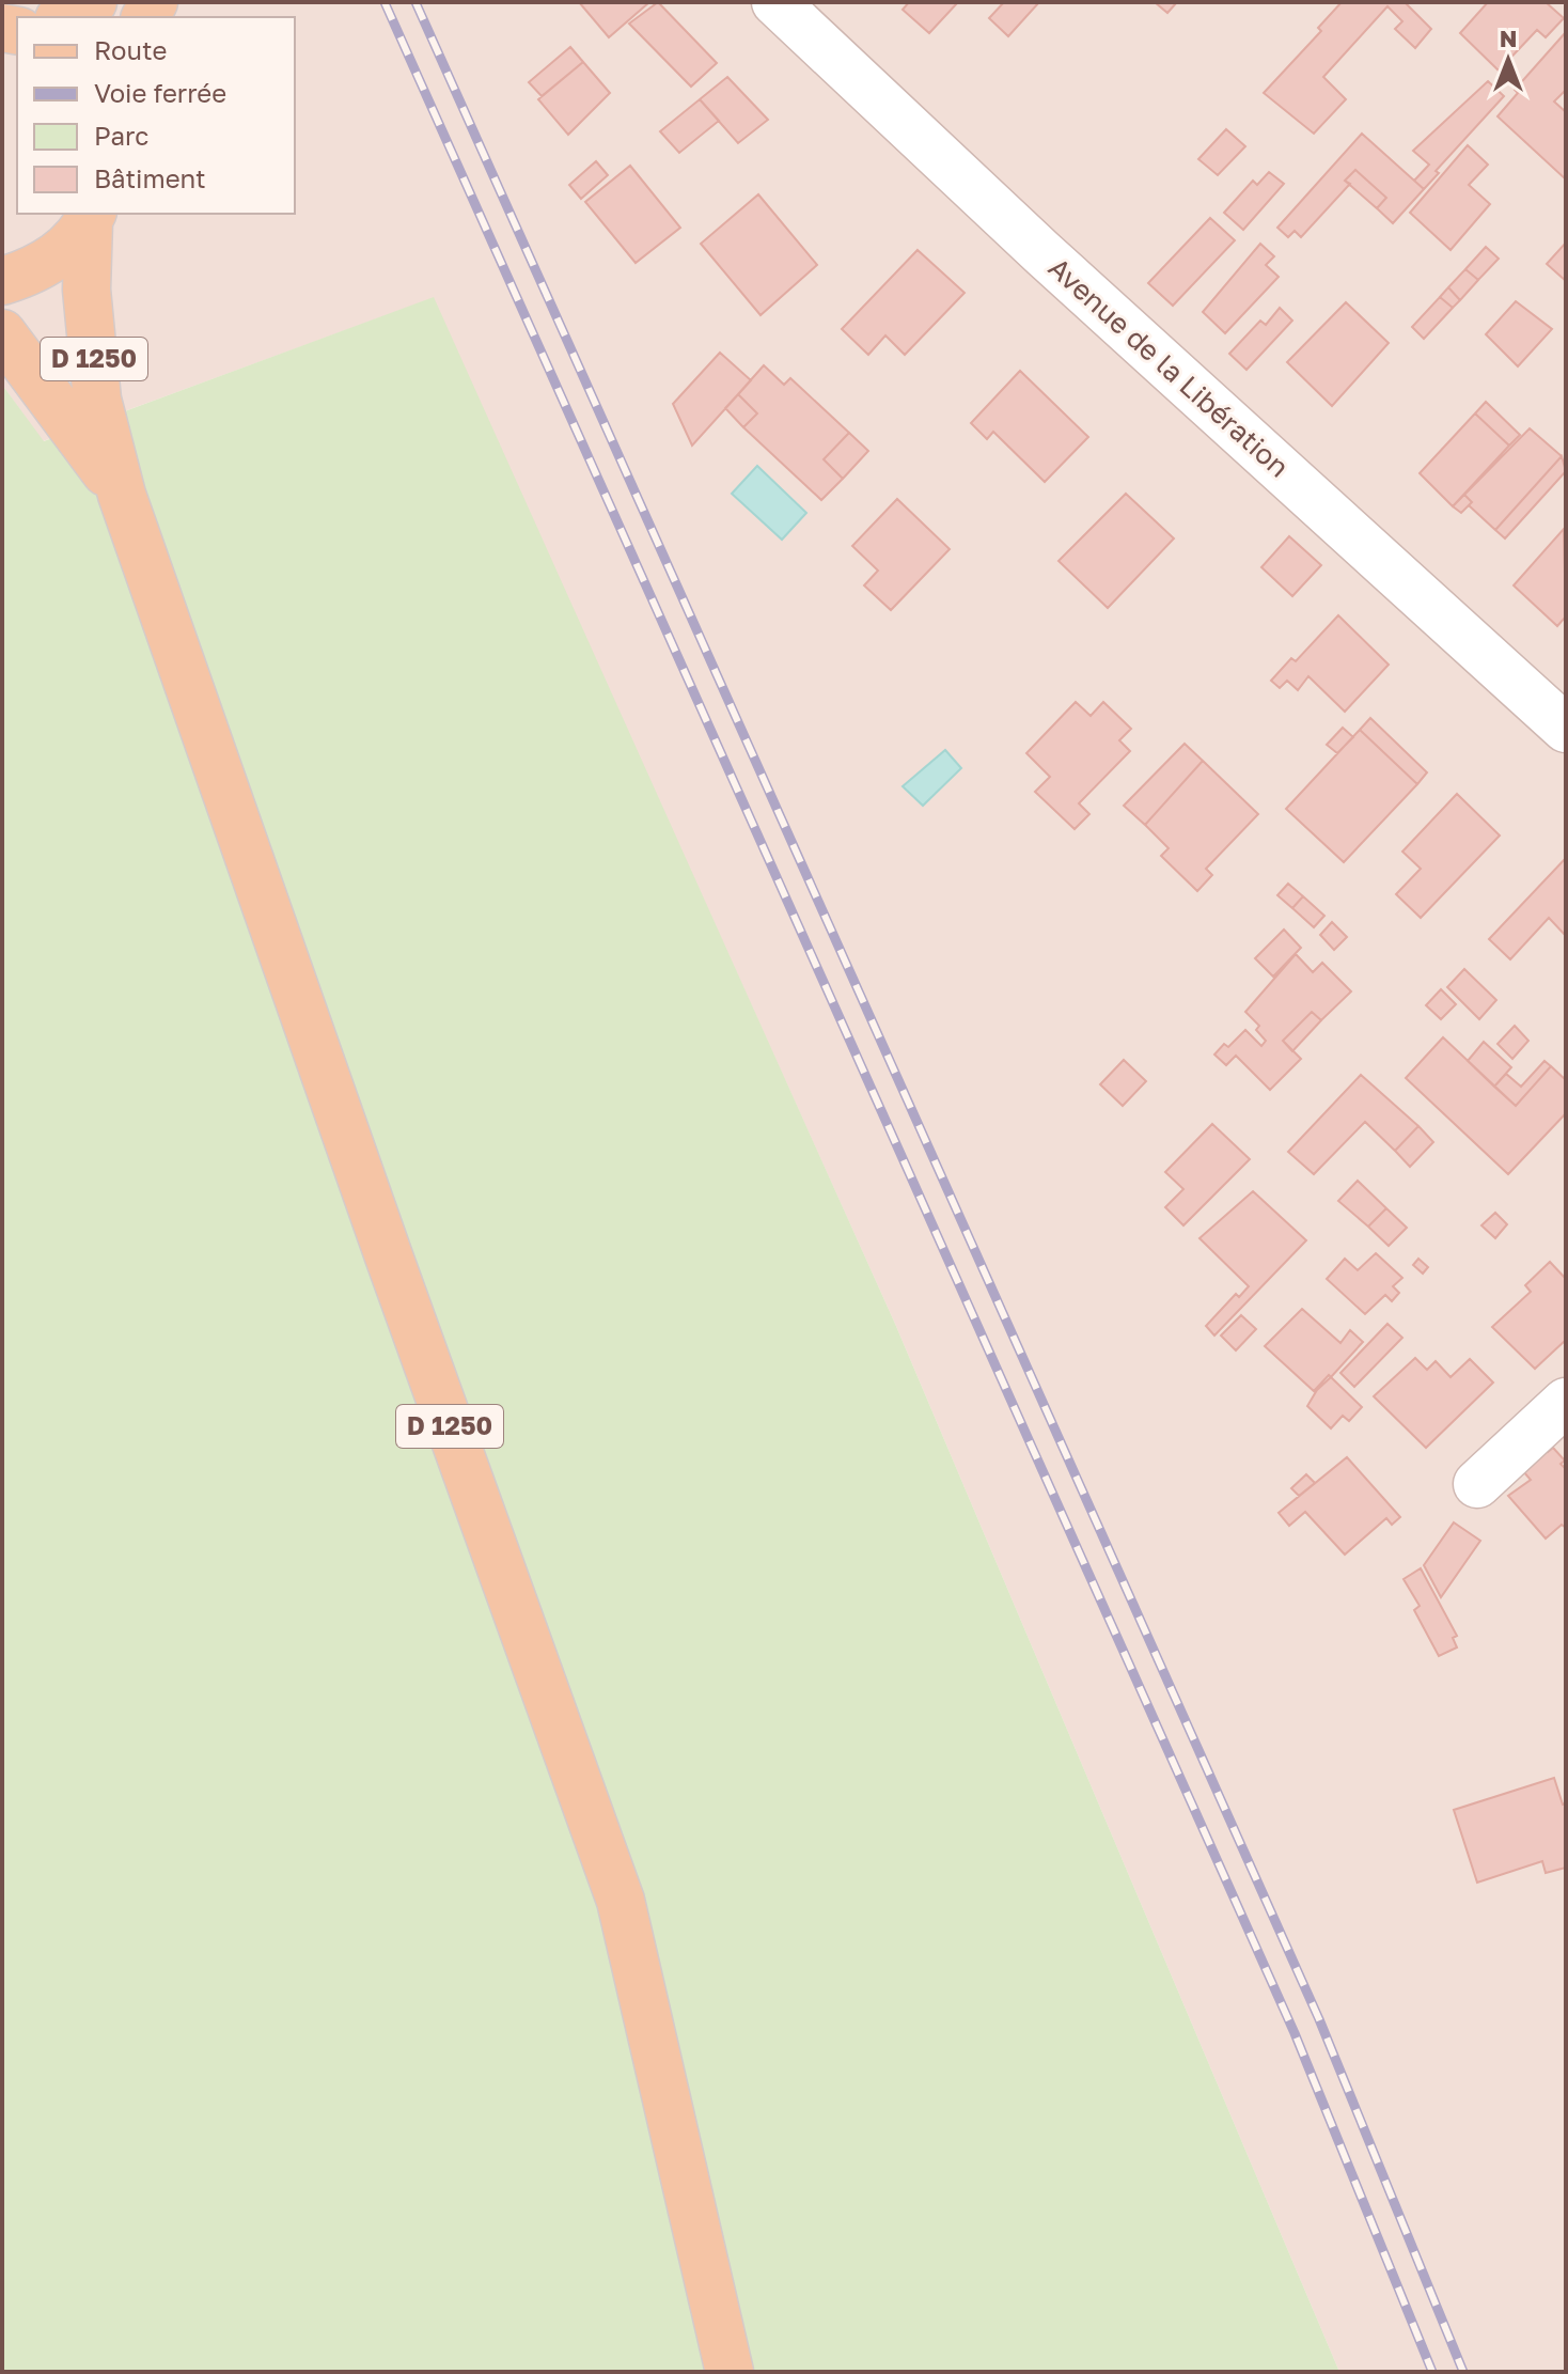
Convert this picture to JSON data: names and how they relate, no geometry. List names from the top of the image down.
{
  "streets": {
    "main road": ["D 1250"],
    "street": ["Avenue de la Libération"]
  },
  "legend": [
    "Route",
    "Voie ferrée",
    "Parc",
    "Bâtiment"
  ],
  "north": "top"
}
